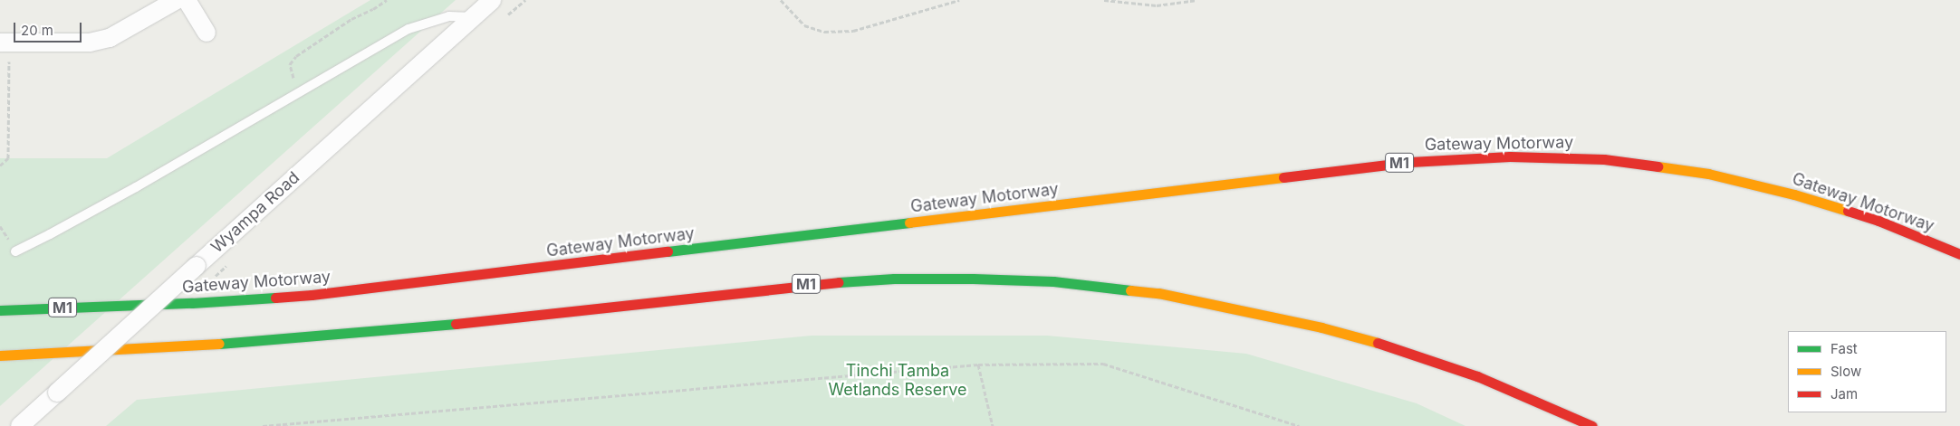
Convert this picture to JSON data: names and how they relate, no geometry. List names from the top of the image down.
{
  "streets": {
    "highway": ["Gateway Motorway", "M1"],
    "street": ["Wyampa Road"]
  },
  "parks": ["Tinchi Tamba Wetlands Reserve"],
  "legend": ["Fast", "Slow", "Jam"],
  "scale_bar": "20 m"
}
